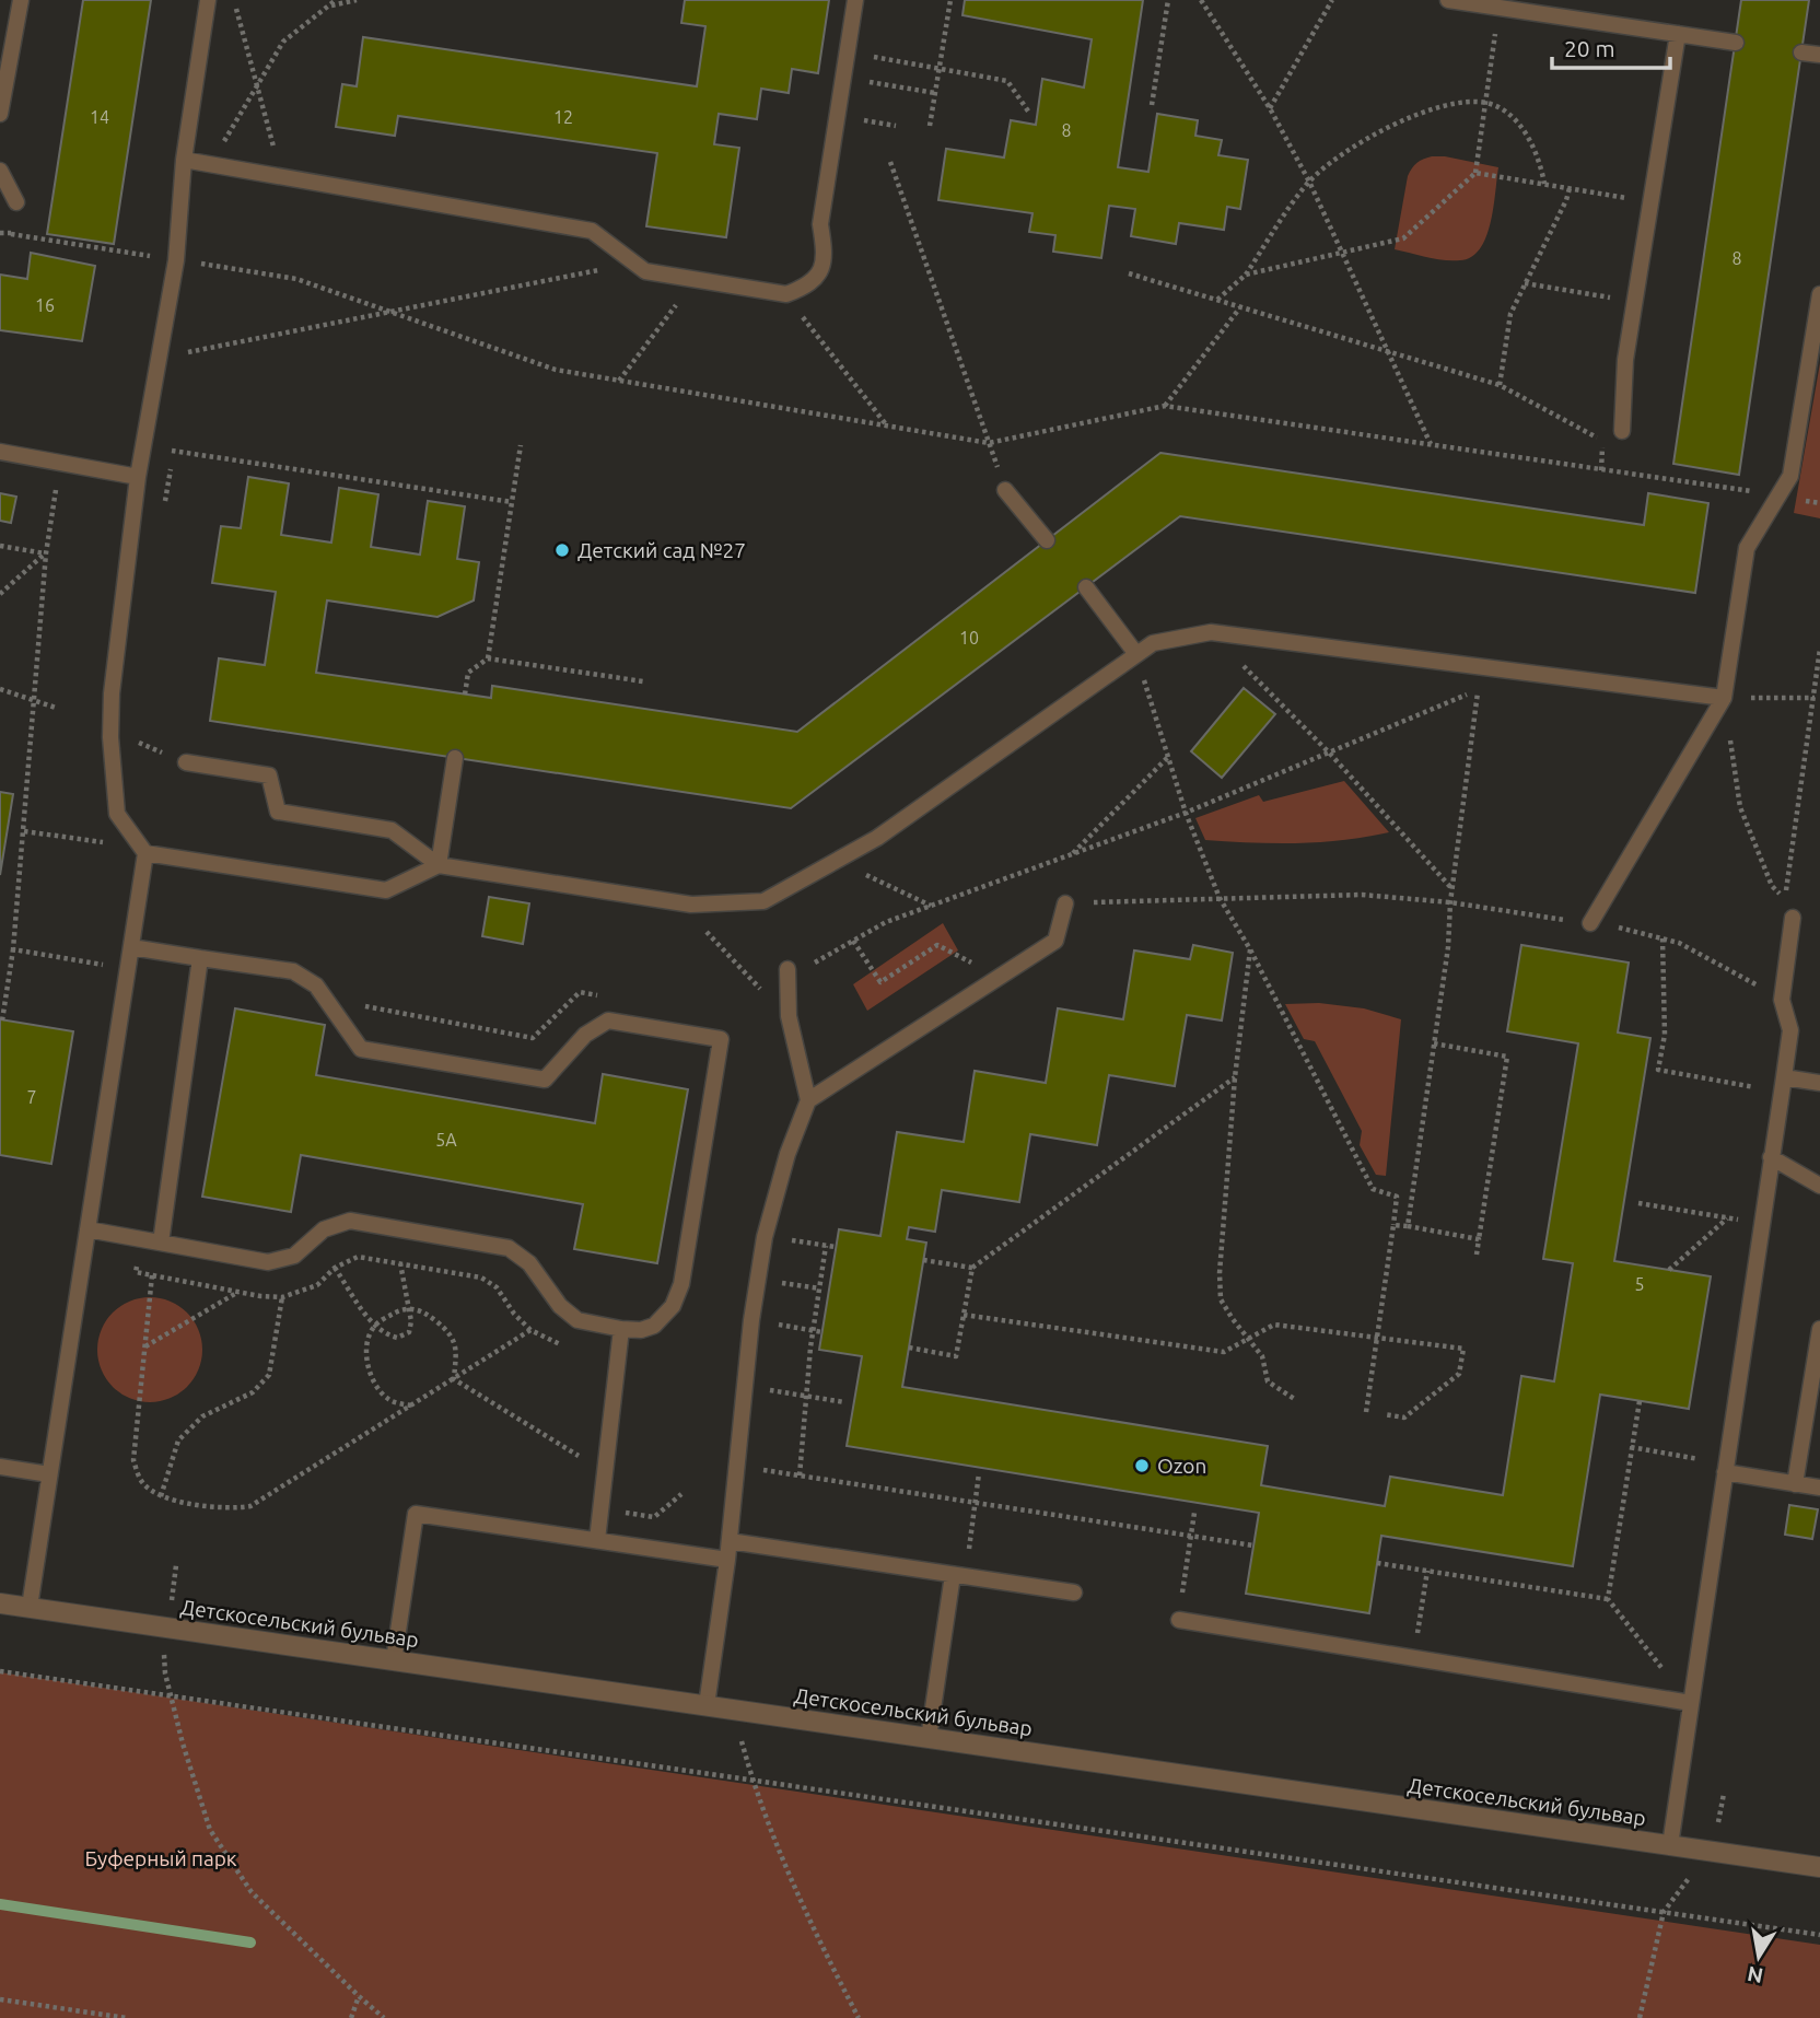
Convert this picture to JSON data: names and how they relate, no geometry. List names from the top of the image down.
{
  "streets": {
    "street": ["Детскосельский бульвар"]
  },
  "parks": ["Буферный парк"],
  "places": ["Детский сад №27", "Ozon"],
  "house_numbers": [
    "14",
    "12",
    "8",
    "8",
    "16",
    "10",
    "7",
    "5А",
    "5"
  ],
  "scale_bar": "20 m",
  "north": "bottom"
}
